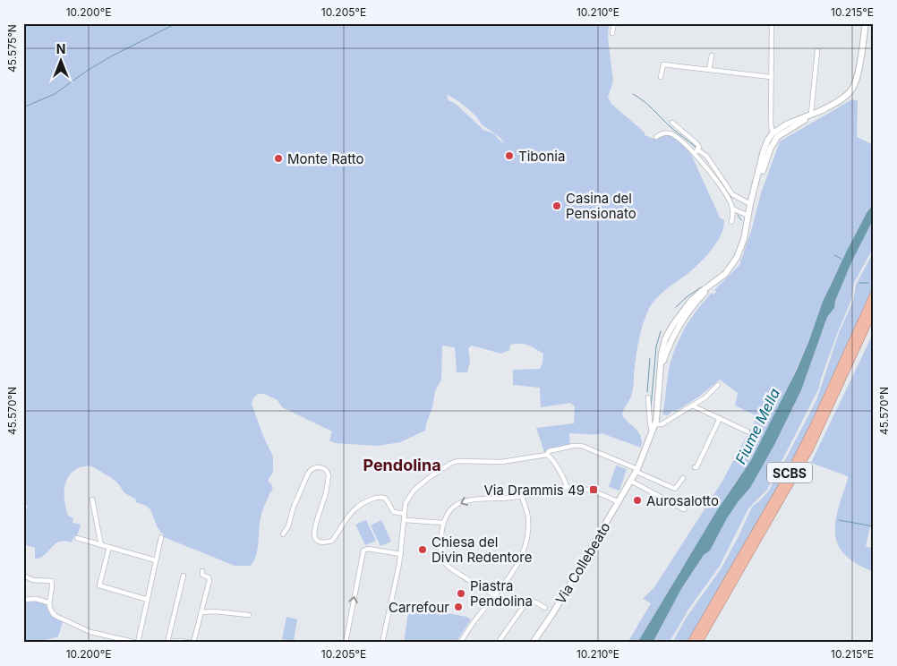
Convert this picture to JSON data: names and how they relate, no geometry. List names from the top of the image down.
{
  "streets": {
    "highway": ["SCBS"],
    "street": ["Via Collebeato"]
  },
  "districts": ["Pendolina"],
  "water": ["Fiume Mella"],
  "places": {
    "other": [
      "Tibonia",
      "Monte Ratto",
      "Casina del Pensionato",
      "Aurosalotto",
      "Chiesa del Divin Redentore",
      "Piastra Pendolina",
      "Carrefour"
    ],
    "transit": ["Via Drammis 49"]
  },
  "north": "top",
  "coordinates": [
    "10.200°E",
    "10.205°E",
    "10.210°E",
    "10.215°E",
    "45.575°N",
    "45.570°N"
  ]
}
